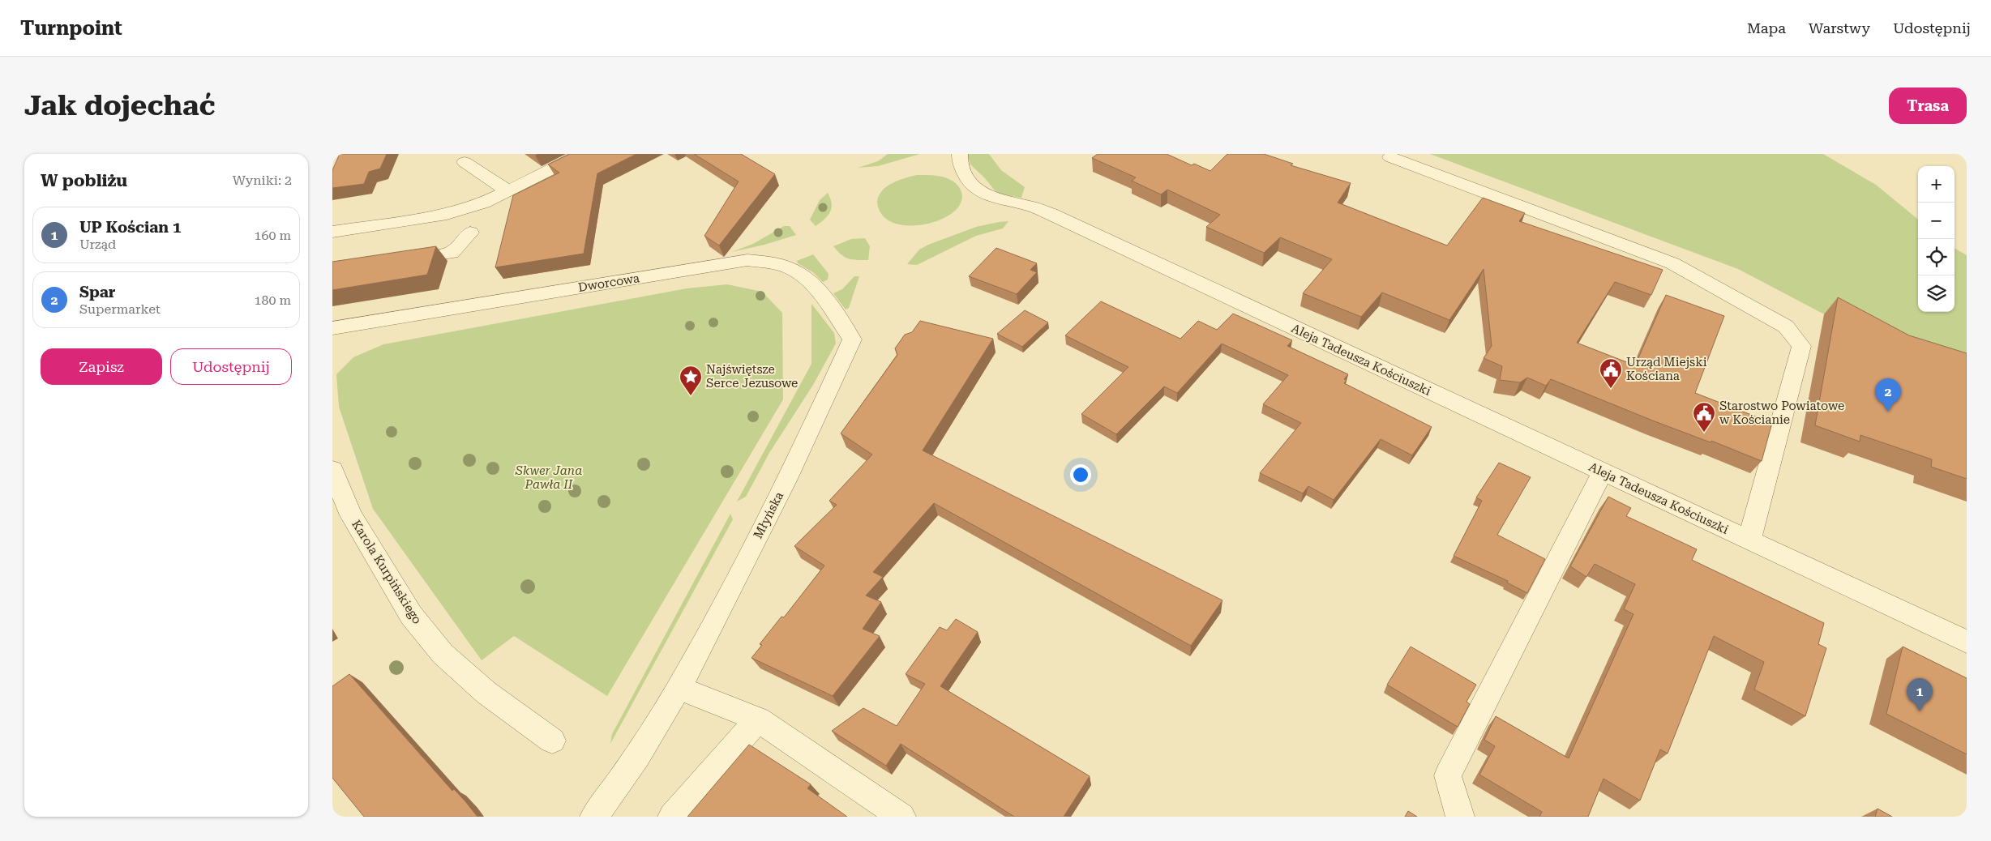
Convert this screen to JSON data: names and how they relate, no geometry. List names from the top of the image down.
{
  "streets": {
    "street": [
      "Dworcowa",
      "Aleja Tadeusza Kościuszki",
      "Młyńska",
      "Karola Kurpińskiego"
    ]
  },
  "crossings": [
    ["Dworcowa", "Młyńska"]
  ],
  "parks": ["Skwer Jana Pawła II"],
  "places": {
    "public building": ["Urząd Miejski Kościana", "Starostwo Powiatowe w Kościanie"],
    "place": ["Najświętsze Serce Jezusowe"]
  },
  "page": {
    "header": "Turnpoint",
    "nav": ["Mapa", "Warstwy", "Udostępnij"],
    "buttons": [
      "Trasa",
      ["Zapisz", "Udostępnij"]
    ],
    "title": "Jak dojechać",
    "heading": ["W pobliżu", "Wyniki: 2"],
    "map_buttons": ["+", "−"],
    "list": [
      {
        "mark": "1",
        "name": "UP Kościan 1",
        "note": "Urząd",
        "value": "160 m"
      },
      {
        "mark": "2",
        "name": "Spar",
        "note": "Supermarket",
        "value": "180 m"
      }
    ],
    "pins": ["2", "1"]
  }
}
